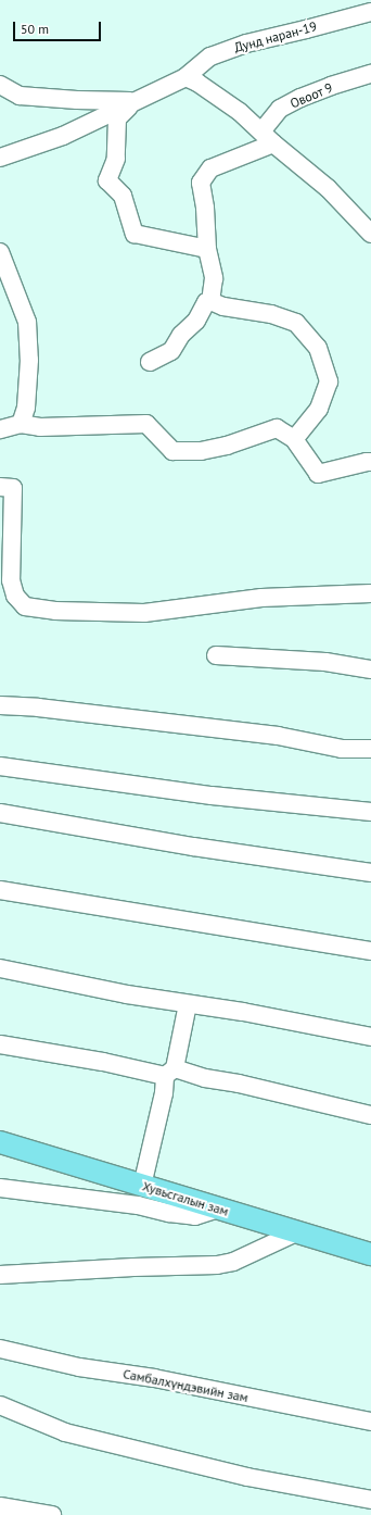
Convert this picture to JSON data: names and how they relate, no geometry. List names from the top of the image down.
{
  "streets": {
    "main road": ["Хувьсгалын зам"],
    "street": ["Дунд наран-19", "Овоот 9", "Самбалхүндэвийн зам"]
  },
  "scale_bar": "50 m"
}
